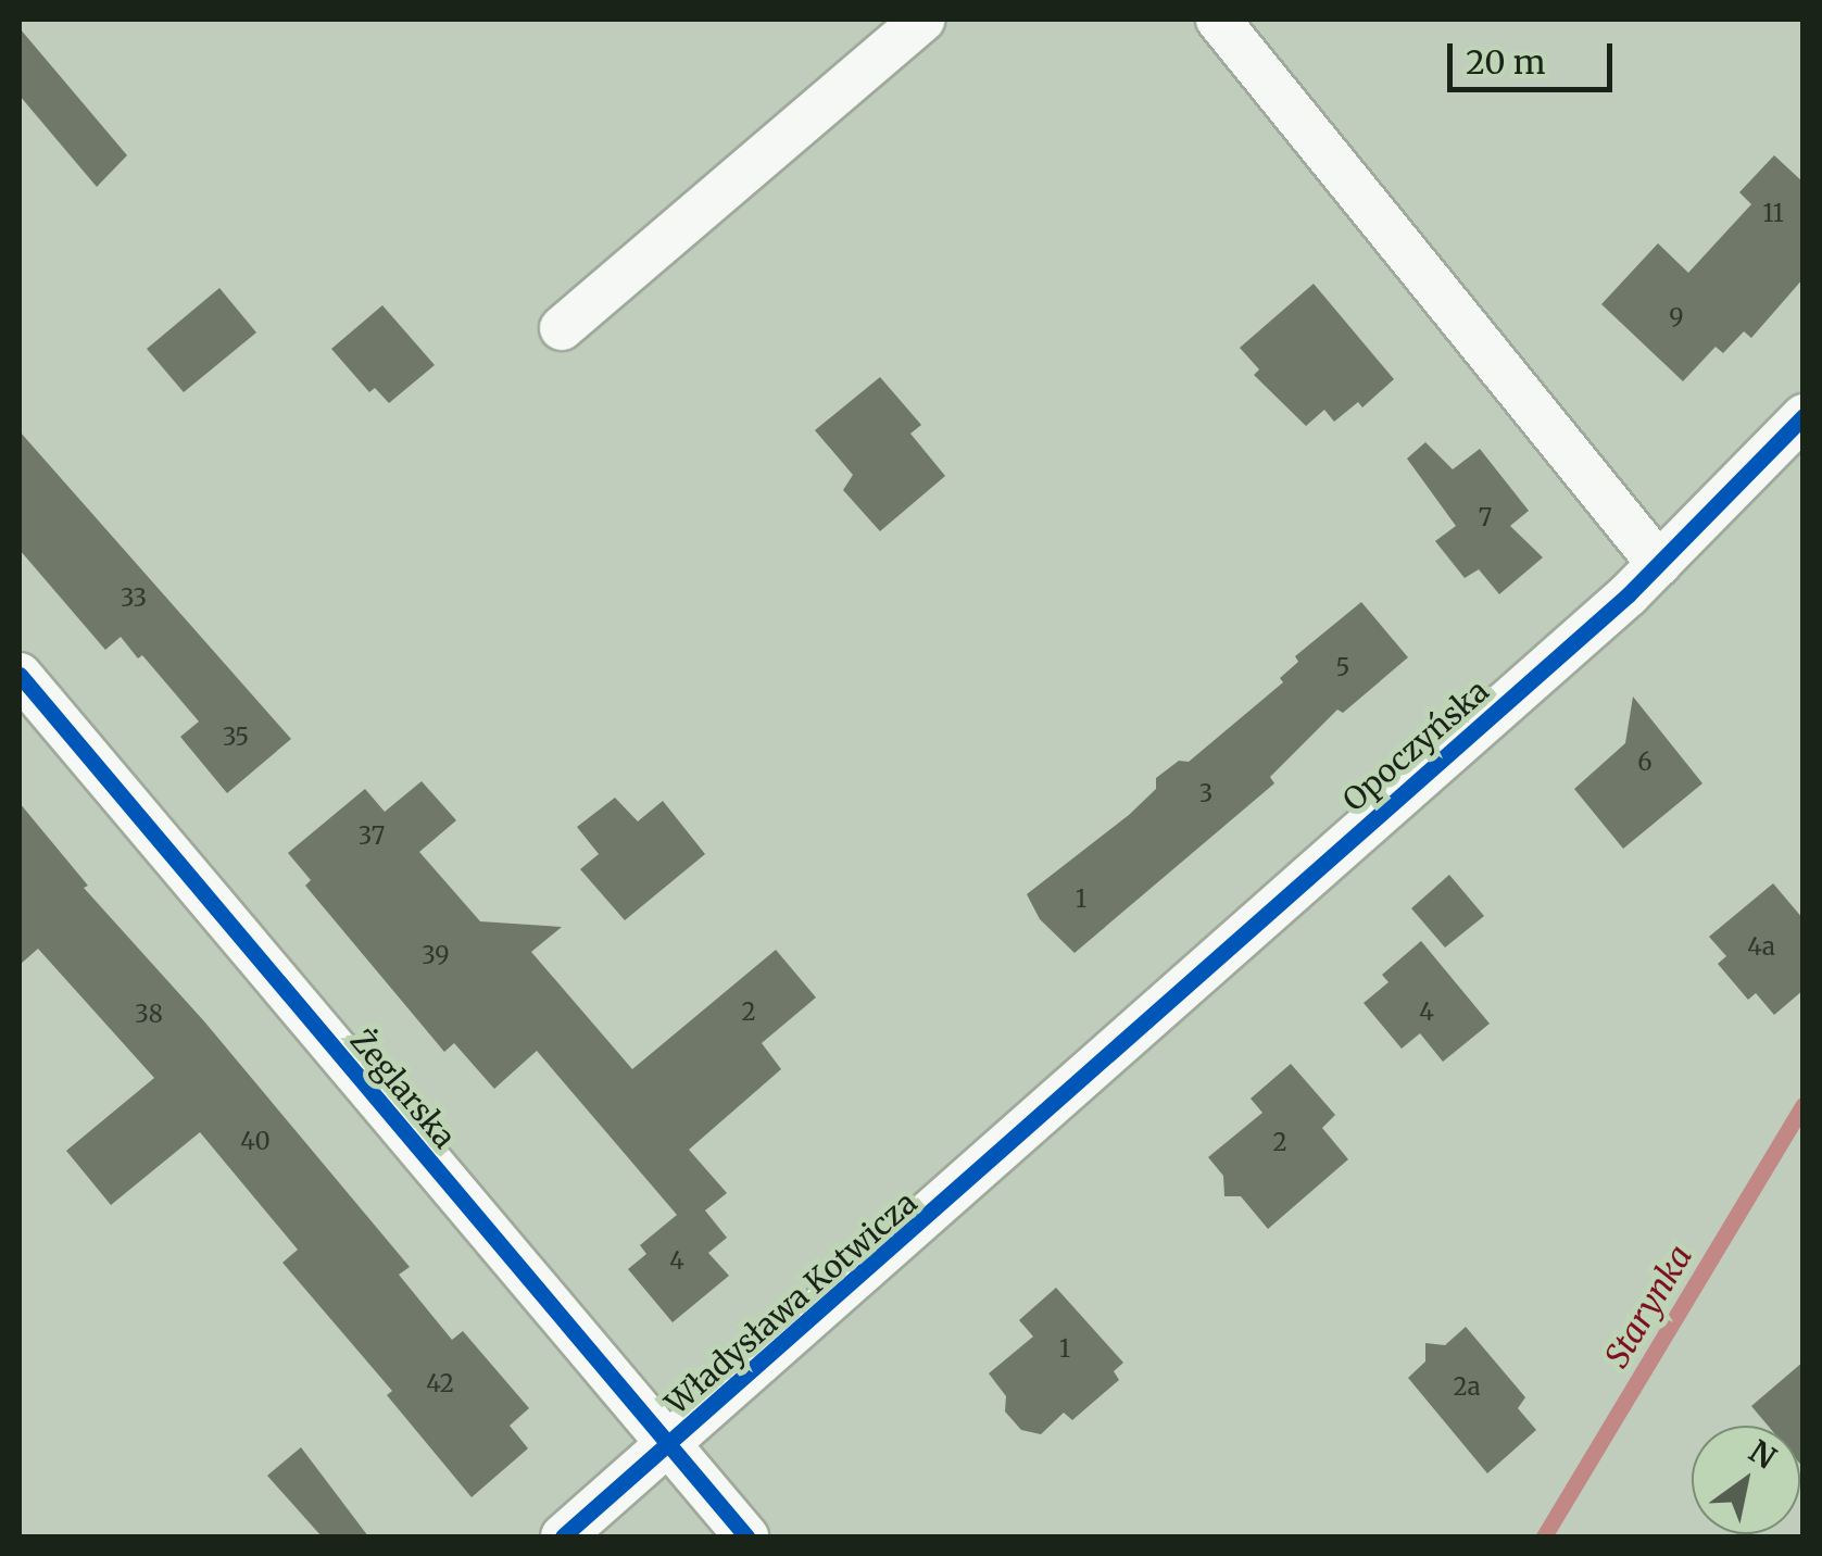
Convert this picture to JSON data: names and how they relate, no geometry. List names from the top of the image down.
{
  "streets": {
    "street": ["Opoczyńska", "Żeglarska", "Władysława Kotwicza"]
  },
  "crossings": [
    ["Opoczyńska", "Władysława Kotwicza"],
    ["Żeglarska", "Władysława Kotwicza"]
  ],
  "water": ["Starynka"],
  "house_numbers": [
    "11",
    "9",
    "7",
    "33",
    "5",
    "35",
    "6",
    "3",
    "37",
    "1",
    "4a",
    "39",
    "2",
    "4",
    "38",
    "40",
    "2",
    "4",
    "1",
    "42",
    "2a"
  ],
  "scale_bar": "20 m",
  "north": "top right"
}
